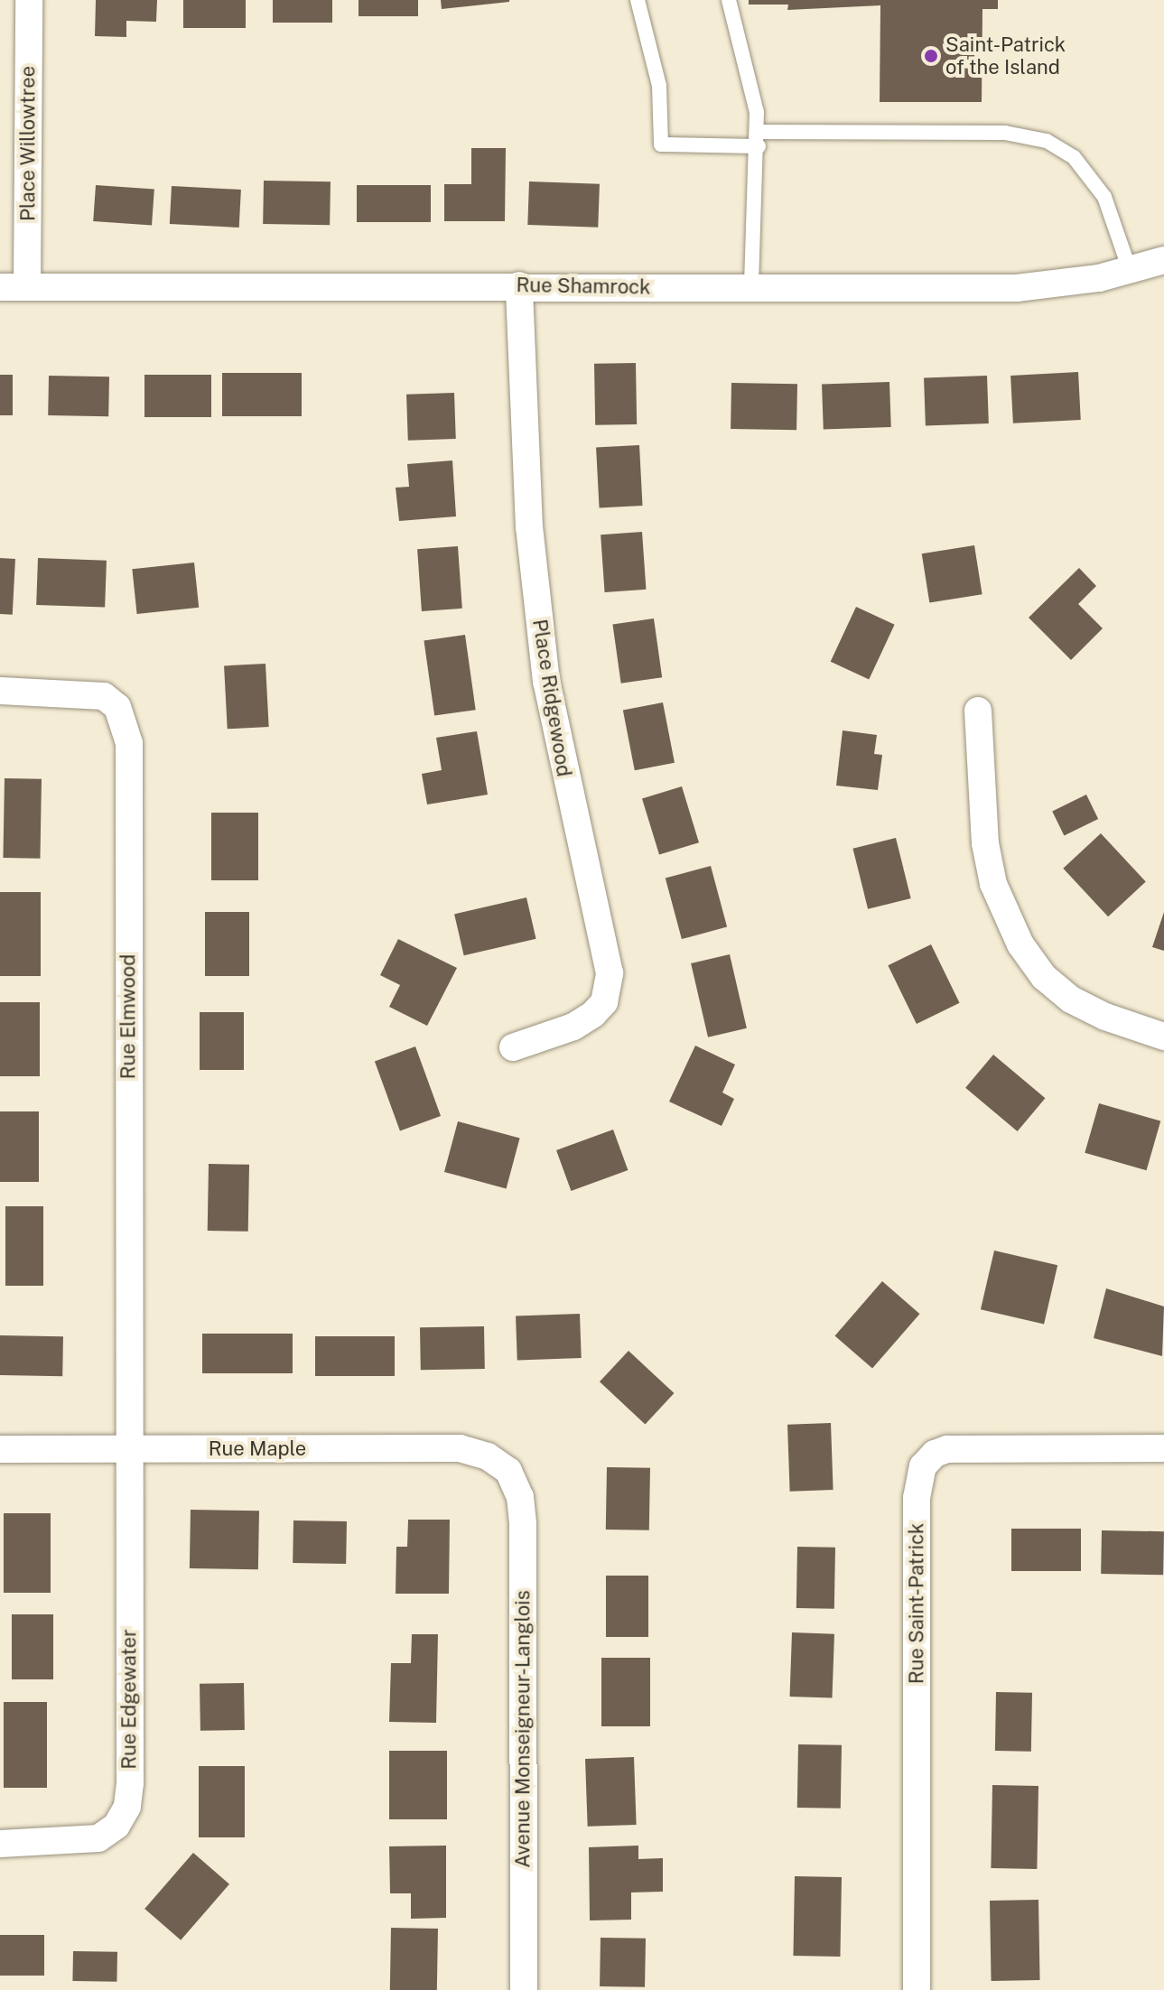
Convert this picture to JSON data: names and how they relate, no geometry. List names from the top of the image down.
{
  "streets": {
    "street": [
      "Place Willowtree",
      "Rue Shamrock",
      "Place Ridgewood",
      "Rue Elmwood",
      "Rue Maple",
      "Rue Saint-Patrick",
      "Rue Edgewater",
      "Avenue Monseigneur-Langlois"
    ]
  },
  "crossings": [
    ["Place Willowtree", "Rue Shamrock"],
    ["Rue Shamrock", "Place Ridgewood"],
    ["Rue Elmwood", "Rue Maple"],
    ["Rue Elmwood", "Rue Edgewater"],
    ["Rue Maple", "Rue Edgewater"],
    ["Rue Maple", "Avenue Monseigneur-Langlois"]
  ],
  "places": ["Saint-Patrick of the Island"]
}
